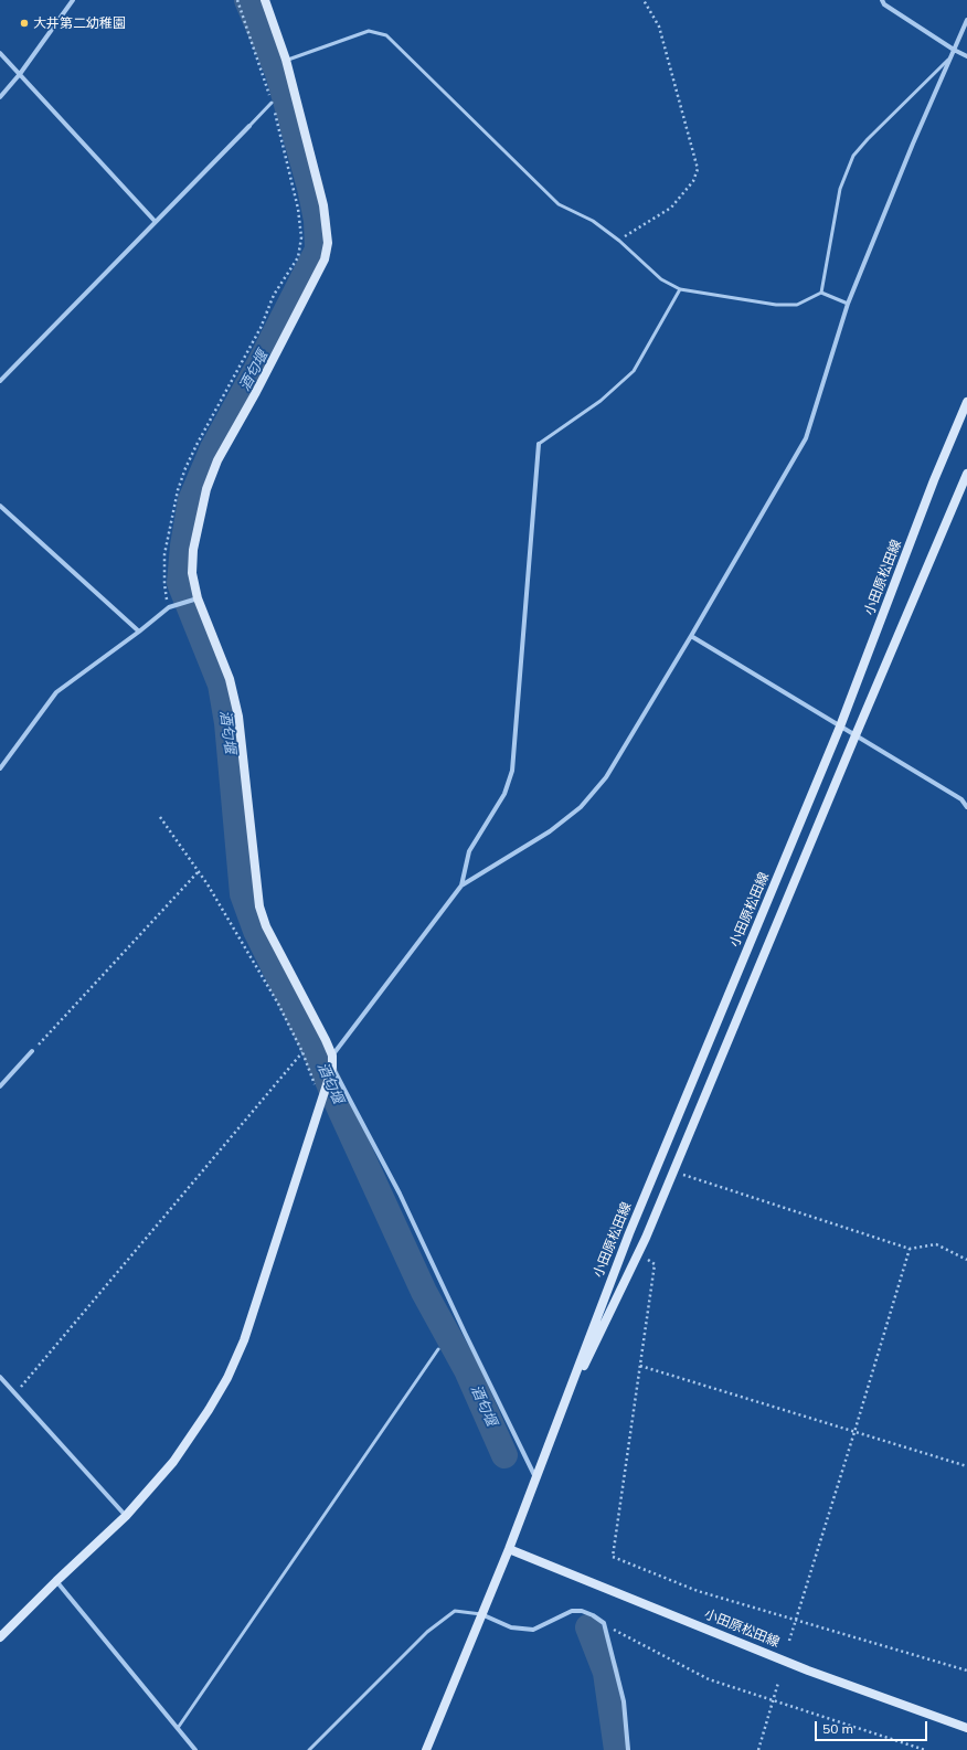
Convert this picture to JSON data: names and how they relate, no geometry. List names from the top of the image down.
{
  "streets": {
    "main road": ["小田原松田線"]
  },
  "water": ["酒匂堰"],
  "places": ["大井第二幼稚園"],
  "scale_bar": "50 m"
}
